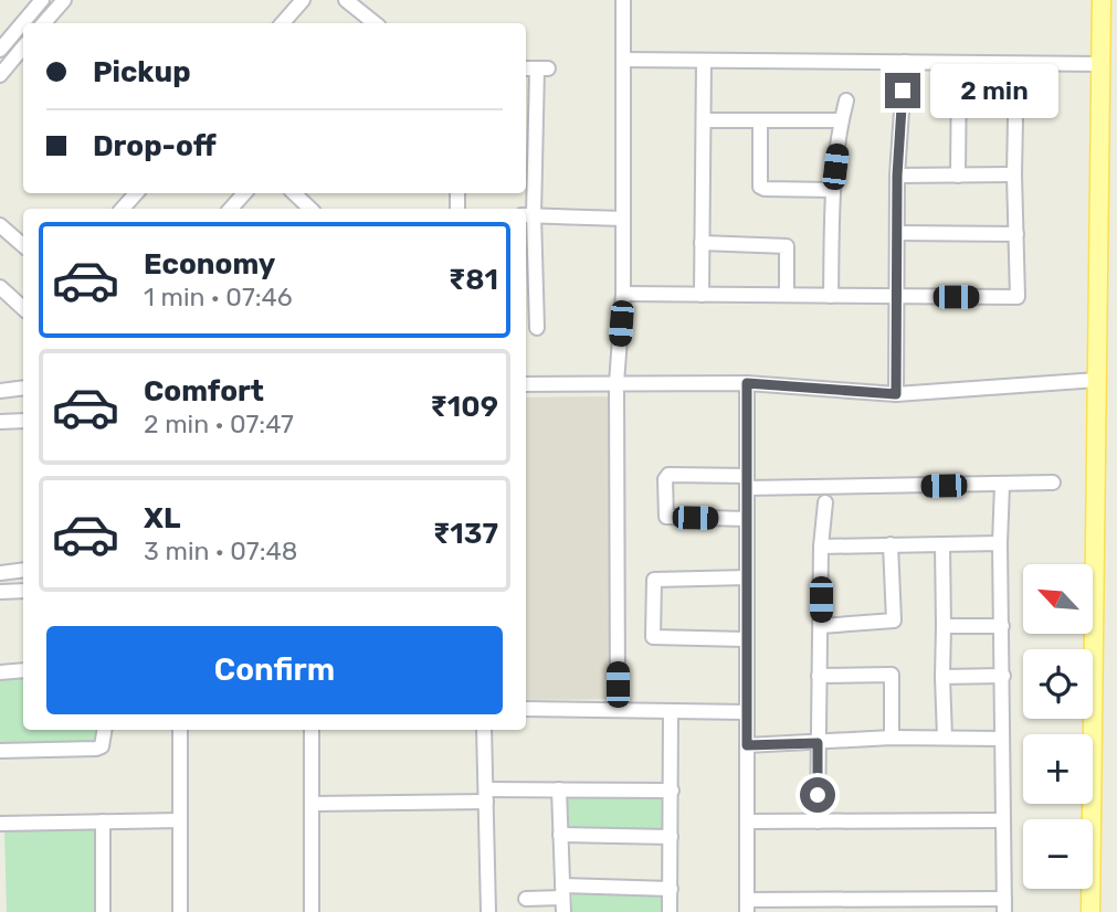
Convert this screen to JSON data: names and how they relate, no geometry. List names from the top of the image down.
{
  "north": "top left",
  "page": {
    "banner": ["Pickup", "Drop-off"],
    "bubble": "2 min",
    "list": [
      {
        "name": "Economy",
        "note": "1 min · 07:46",
        "value": "₹81"
      },
      {
        "name": "Comfort",
        "note": "2 min · 07:47",
        "value": "₹109"
      },
      {
        "name": "XL",
        "note": "3 min · 07:48",
        "value": "₹137"
      }
    ],
    "map_buttons": ["+", "−"],
    "buttons": "Confirm"
  }
}
